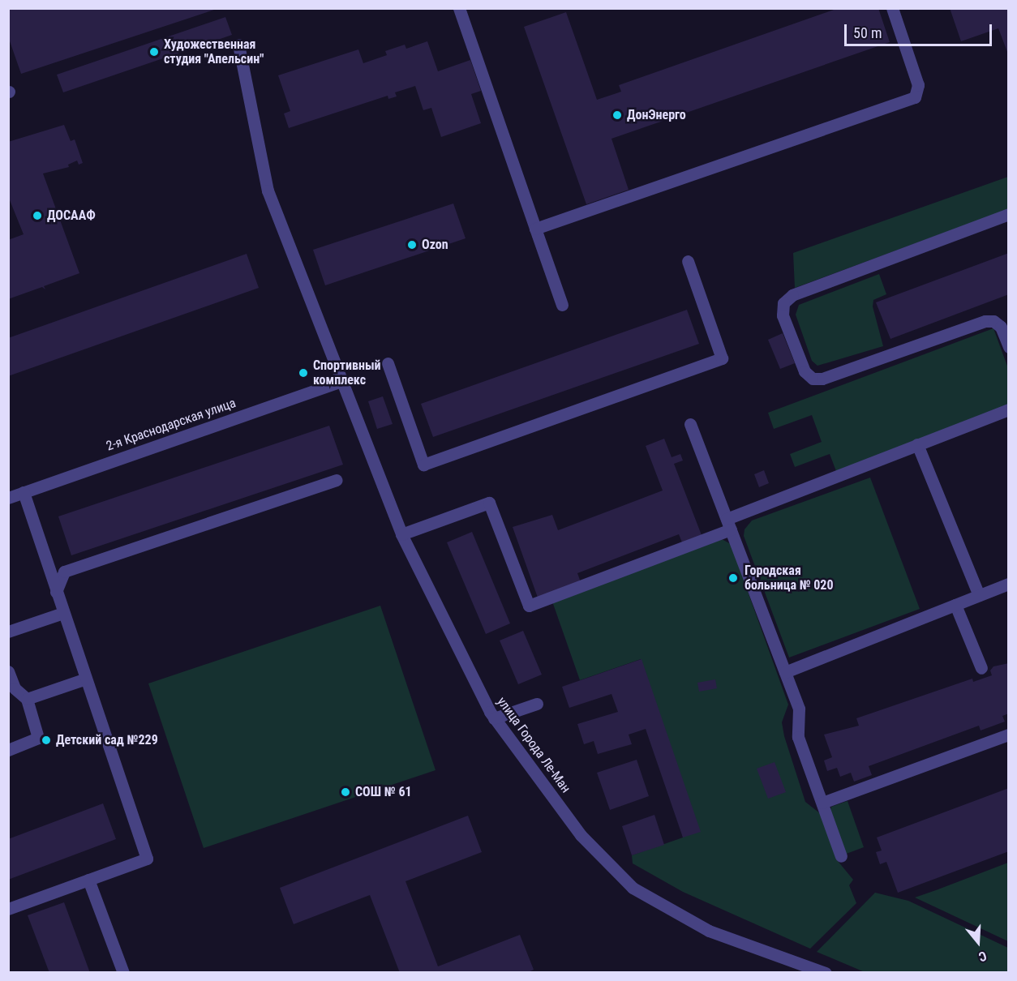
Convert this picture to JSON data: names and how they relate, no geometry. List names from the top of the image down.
{
  "streets": {
    "street": ["2-я Краснодарская улица", "улица Города Ле-Ман"]
  },
  "crossings": [
    ["2-я Краснодарская улица", "улица Города Ле-Ман"]
  ],
  "places": [
    "Художественная студия \"Апельсин\"",
    "ДонЭнерго",
    "ДОСААФ",
    "Ozon",
    "Спортивный комплекс",
    "Городская больница № 020",
    "Детский сад №229",
    "СОШ № 61"
  ],
  "scale_bar": "50 m",
  "north": "bottom"
}
